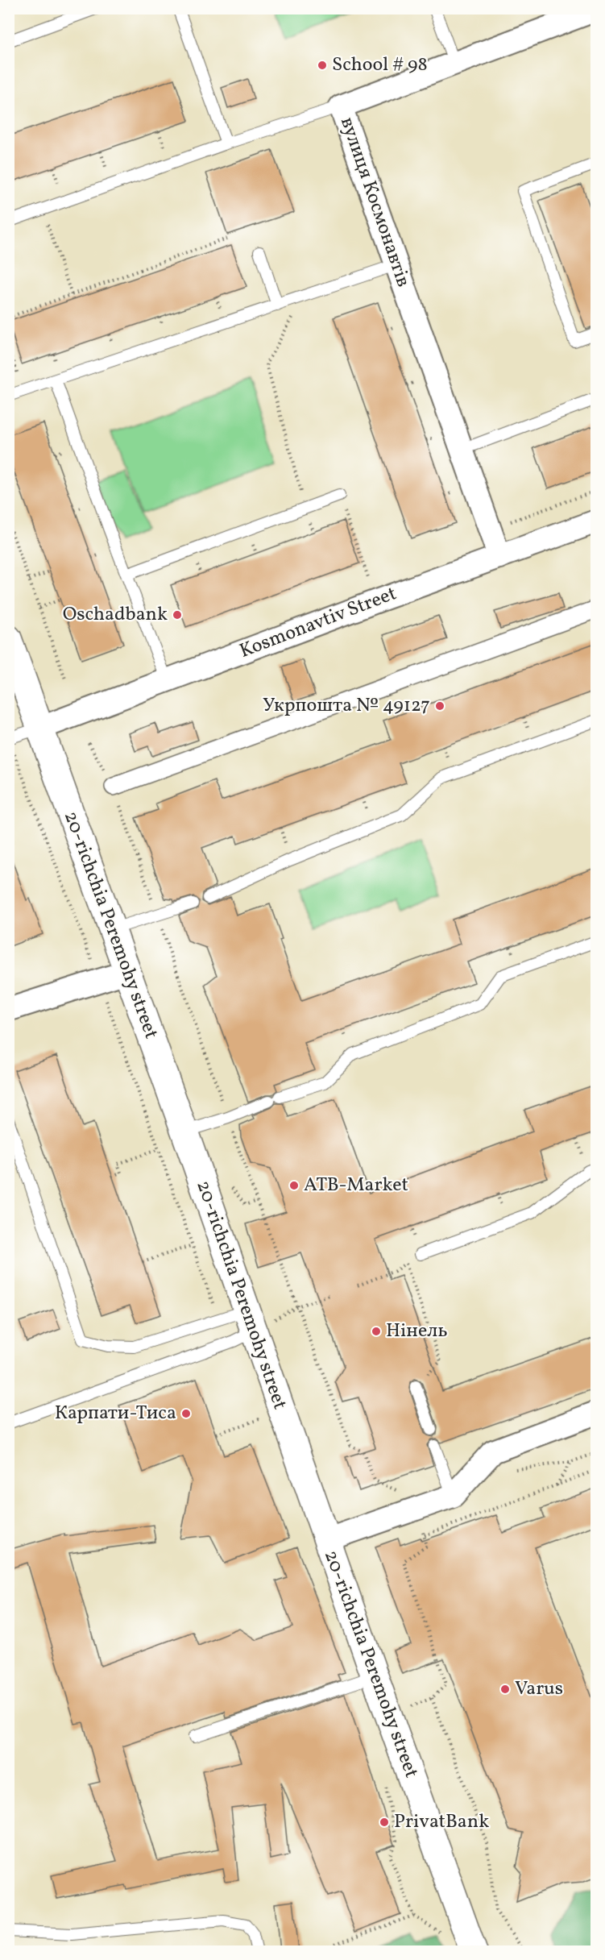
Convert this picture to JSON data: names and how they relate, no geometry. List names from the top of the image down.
{
  "streets": {
    "street": ["вулиця Космонавтів", "Kosmonavtiv Street", "20-richchia Peremohy street"]
  },
  "crossings": [
    ["вулиця Космонавтів", "Kosmonavtiv Street"],
    ["Kosmonavtiv Street", "20-richchia Peremohy street"]
  ],
  "places": [
    "School # 98",
    "Oschadbank",
    "Укрпошта № 49127",
    "ATB-Market",
    "Нінель",
    "Карпати-Тиса",
    "Varus",
    "PrivatBank"
  ]
}
